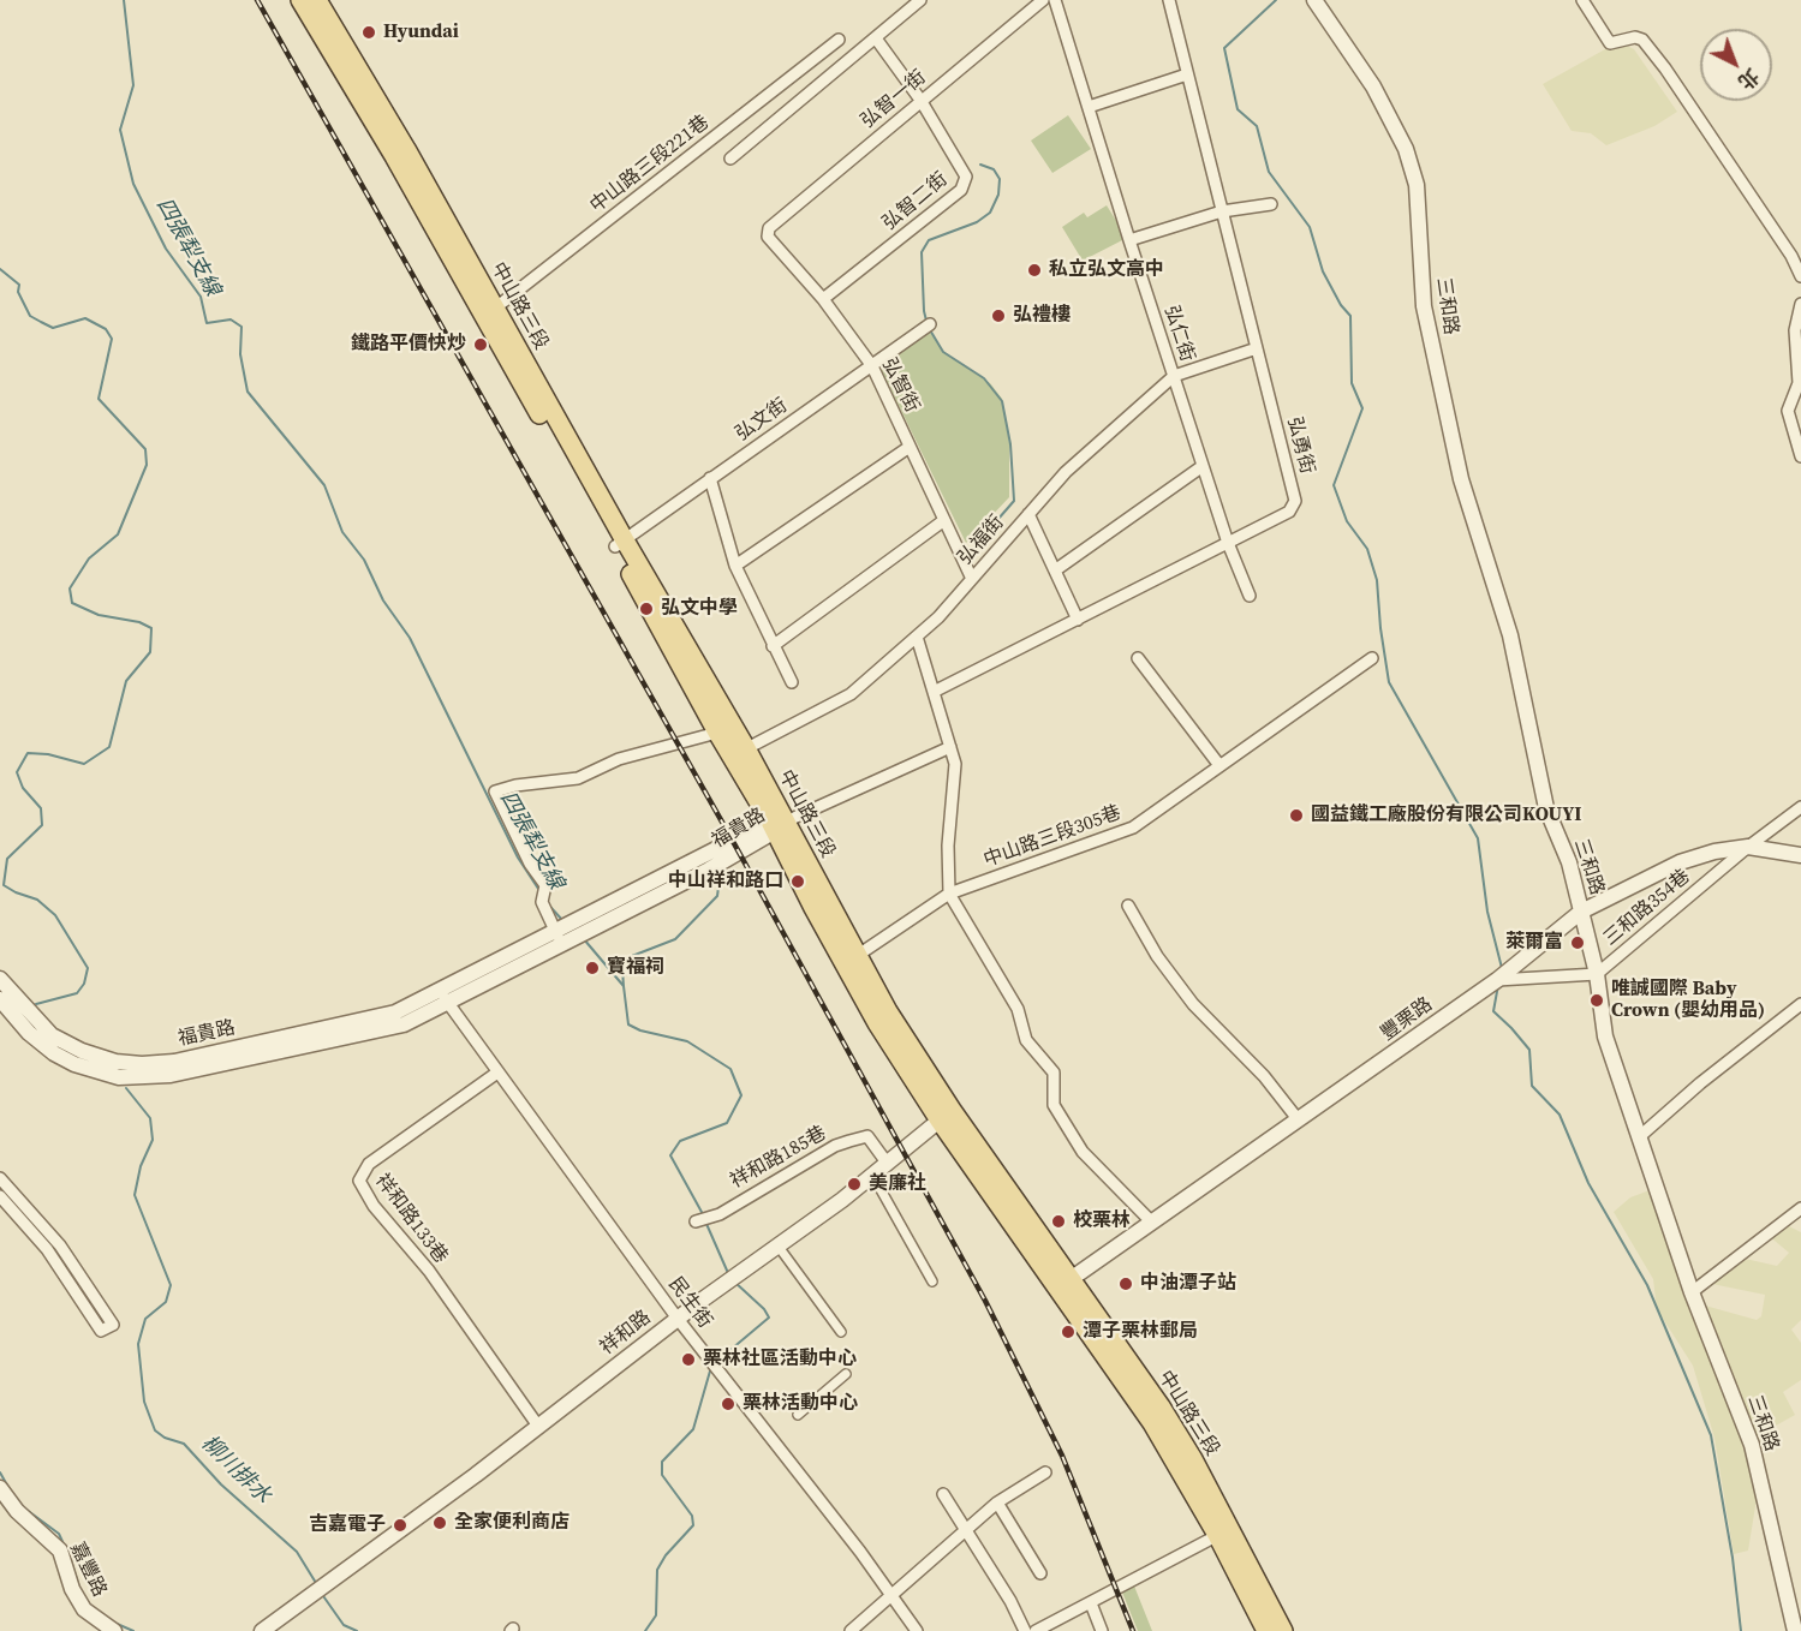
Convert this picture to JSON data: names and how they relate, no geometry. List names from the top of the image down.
{
  "streets": {
    "main road": ["中山路三段"],
    "street": [
      "弘智一街",
      "中山路三段221巷",
      "弘智二街",
      "三和路",
      "弘仁街",
      "弘智街",
      "弘文街",
      "弘勇街",
      "弘福街",
      "福貴路",
      "中山路三段305巷",
      "三和路354巷",
      "豐栗路",
      "祥和路185巷",
      "祥和路133巷",
      "民生街",
      "祥和路",
      "嘉豐路"
    ]
  },
  "crossings": [
    ["弘智一街", "弘智二街"],
    ["弘智一街", "弘智街"],
    ["中山路三段221巷", "中山路三段"],
    ["弘智二街", "弘智街"],
    ["中山路三段", "弘文街"],
    ["中山路三段", "弘福街"],
    ["中山路三段", "福貴路"],
    ["中山路三段", "中山路三段305巷"],
    ["中山路三段", "豐栗路"],
    ["中山路三段", "祥和路"],
    ["三和路", "三和路354巷"],
    ["三和路", "豐栗路"],
    ["弘仁街", "弘勇街"],
    ["弘仁街", "弘福街"],
    ["弘智街", "弘文街"],
    ["弘智街", "弘福街"],
    ["弘勇街", "弘福街"],
    ["福貴路", "民生街"],
    ["三和路354巷", "豐栗路"],
    ["祥和路185巷", "祥和路"],
    ["祥和路133巷", "民生街"],
    ["祥和路133巷", "祥和路"],
    ["民生街", "祥和路"]
  ],
  "water": ["四張犁支線", "柳川排水"],
  "places": [
    "Hyundai",
    "私立弘文高中",
    "弘禮樓",
    "鐵路平價快炒",
    "弘文中學",
    "國益鐵工廠股份有限公司KOUYI",
    "中山祥和路口",
    "萊爾富",
    "寶福祠",
    "唯誠國際 Baby Crown (嬰幼用品)",
    "美廉社",
    "校栗林",
    "中油潭子站",
    "潭子栗林郵局",
    "栗林社區活動中心",
    "栗林活動中心",
    "全家便利商店",
    "吉嘉電子"
  ],
  "north": "bottom right"
}
